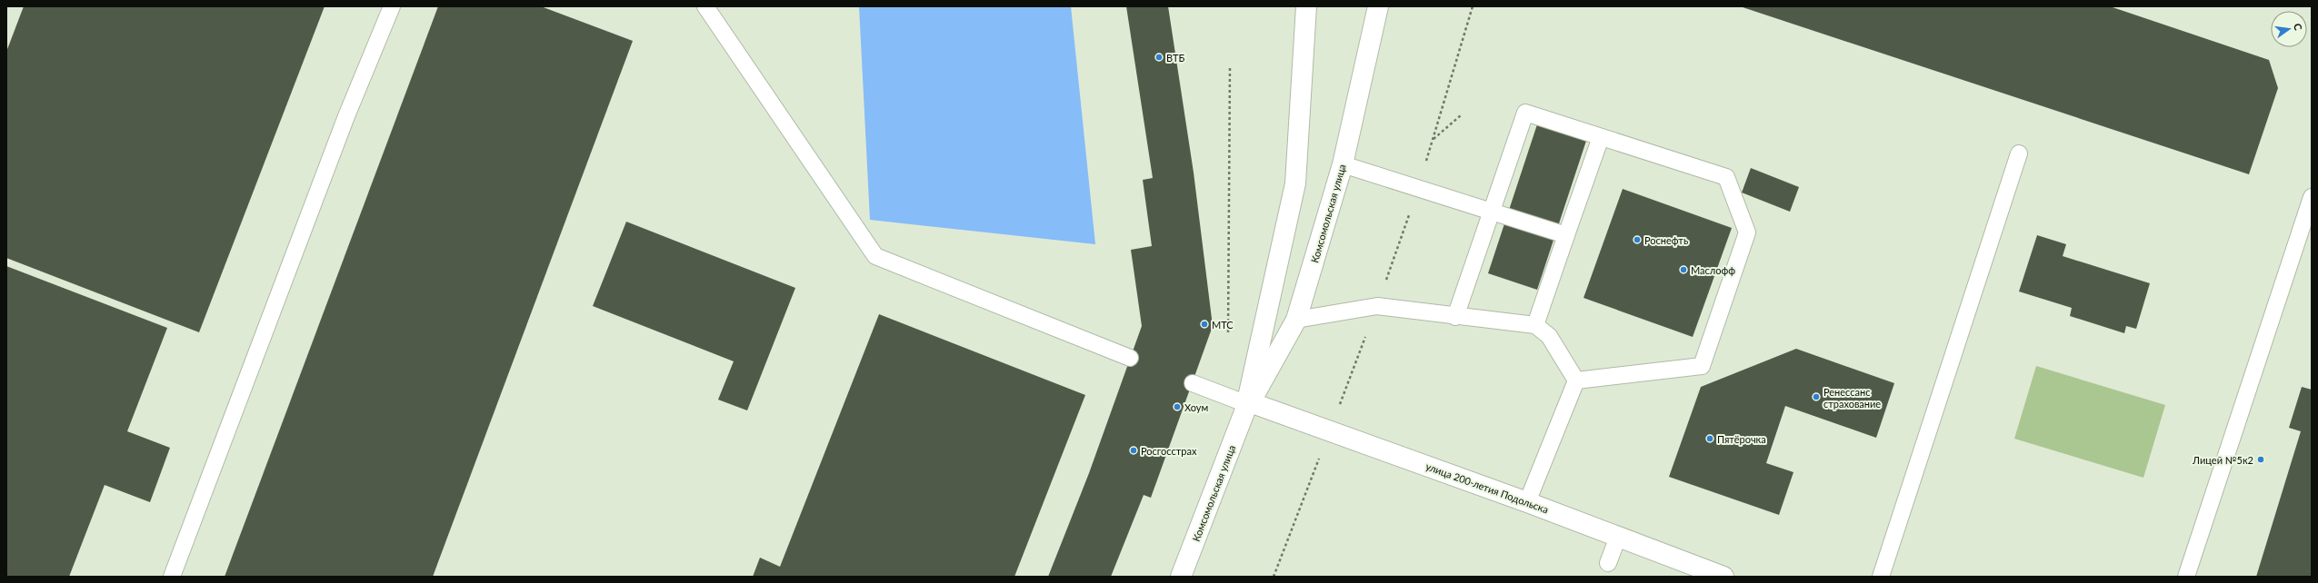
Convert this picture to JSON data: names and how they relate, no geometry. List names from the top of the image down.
{
  "streets": {
    "main road": ["Комсомольская улица", "улица 200-летия Подольска"]
  },
  "crossings": [
    ["Комсомольская улица", "улица 200-летия Подольска"]
  ],
  "places": [
    "ВТБ",
    "Роснефть",
    "Маслофф",
    "МТС",
    "Ренессанс страхование",
    "Хоум",
    "Пятёрочка",
    "Росгосстрах",
    "Лицей №5к2"
  ],
  "north": "right"
}
